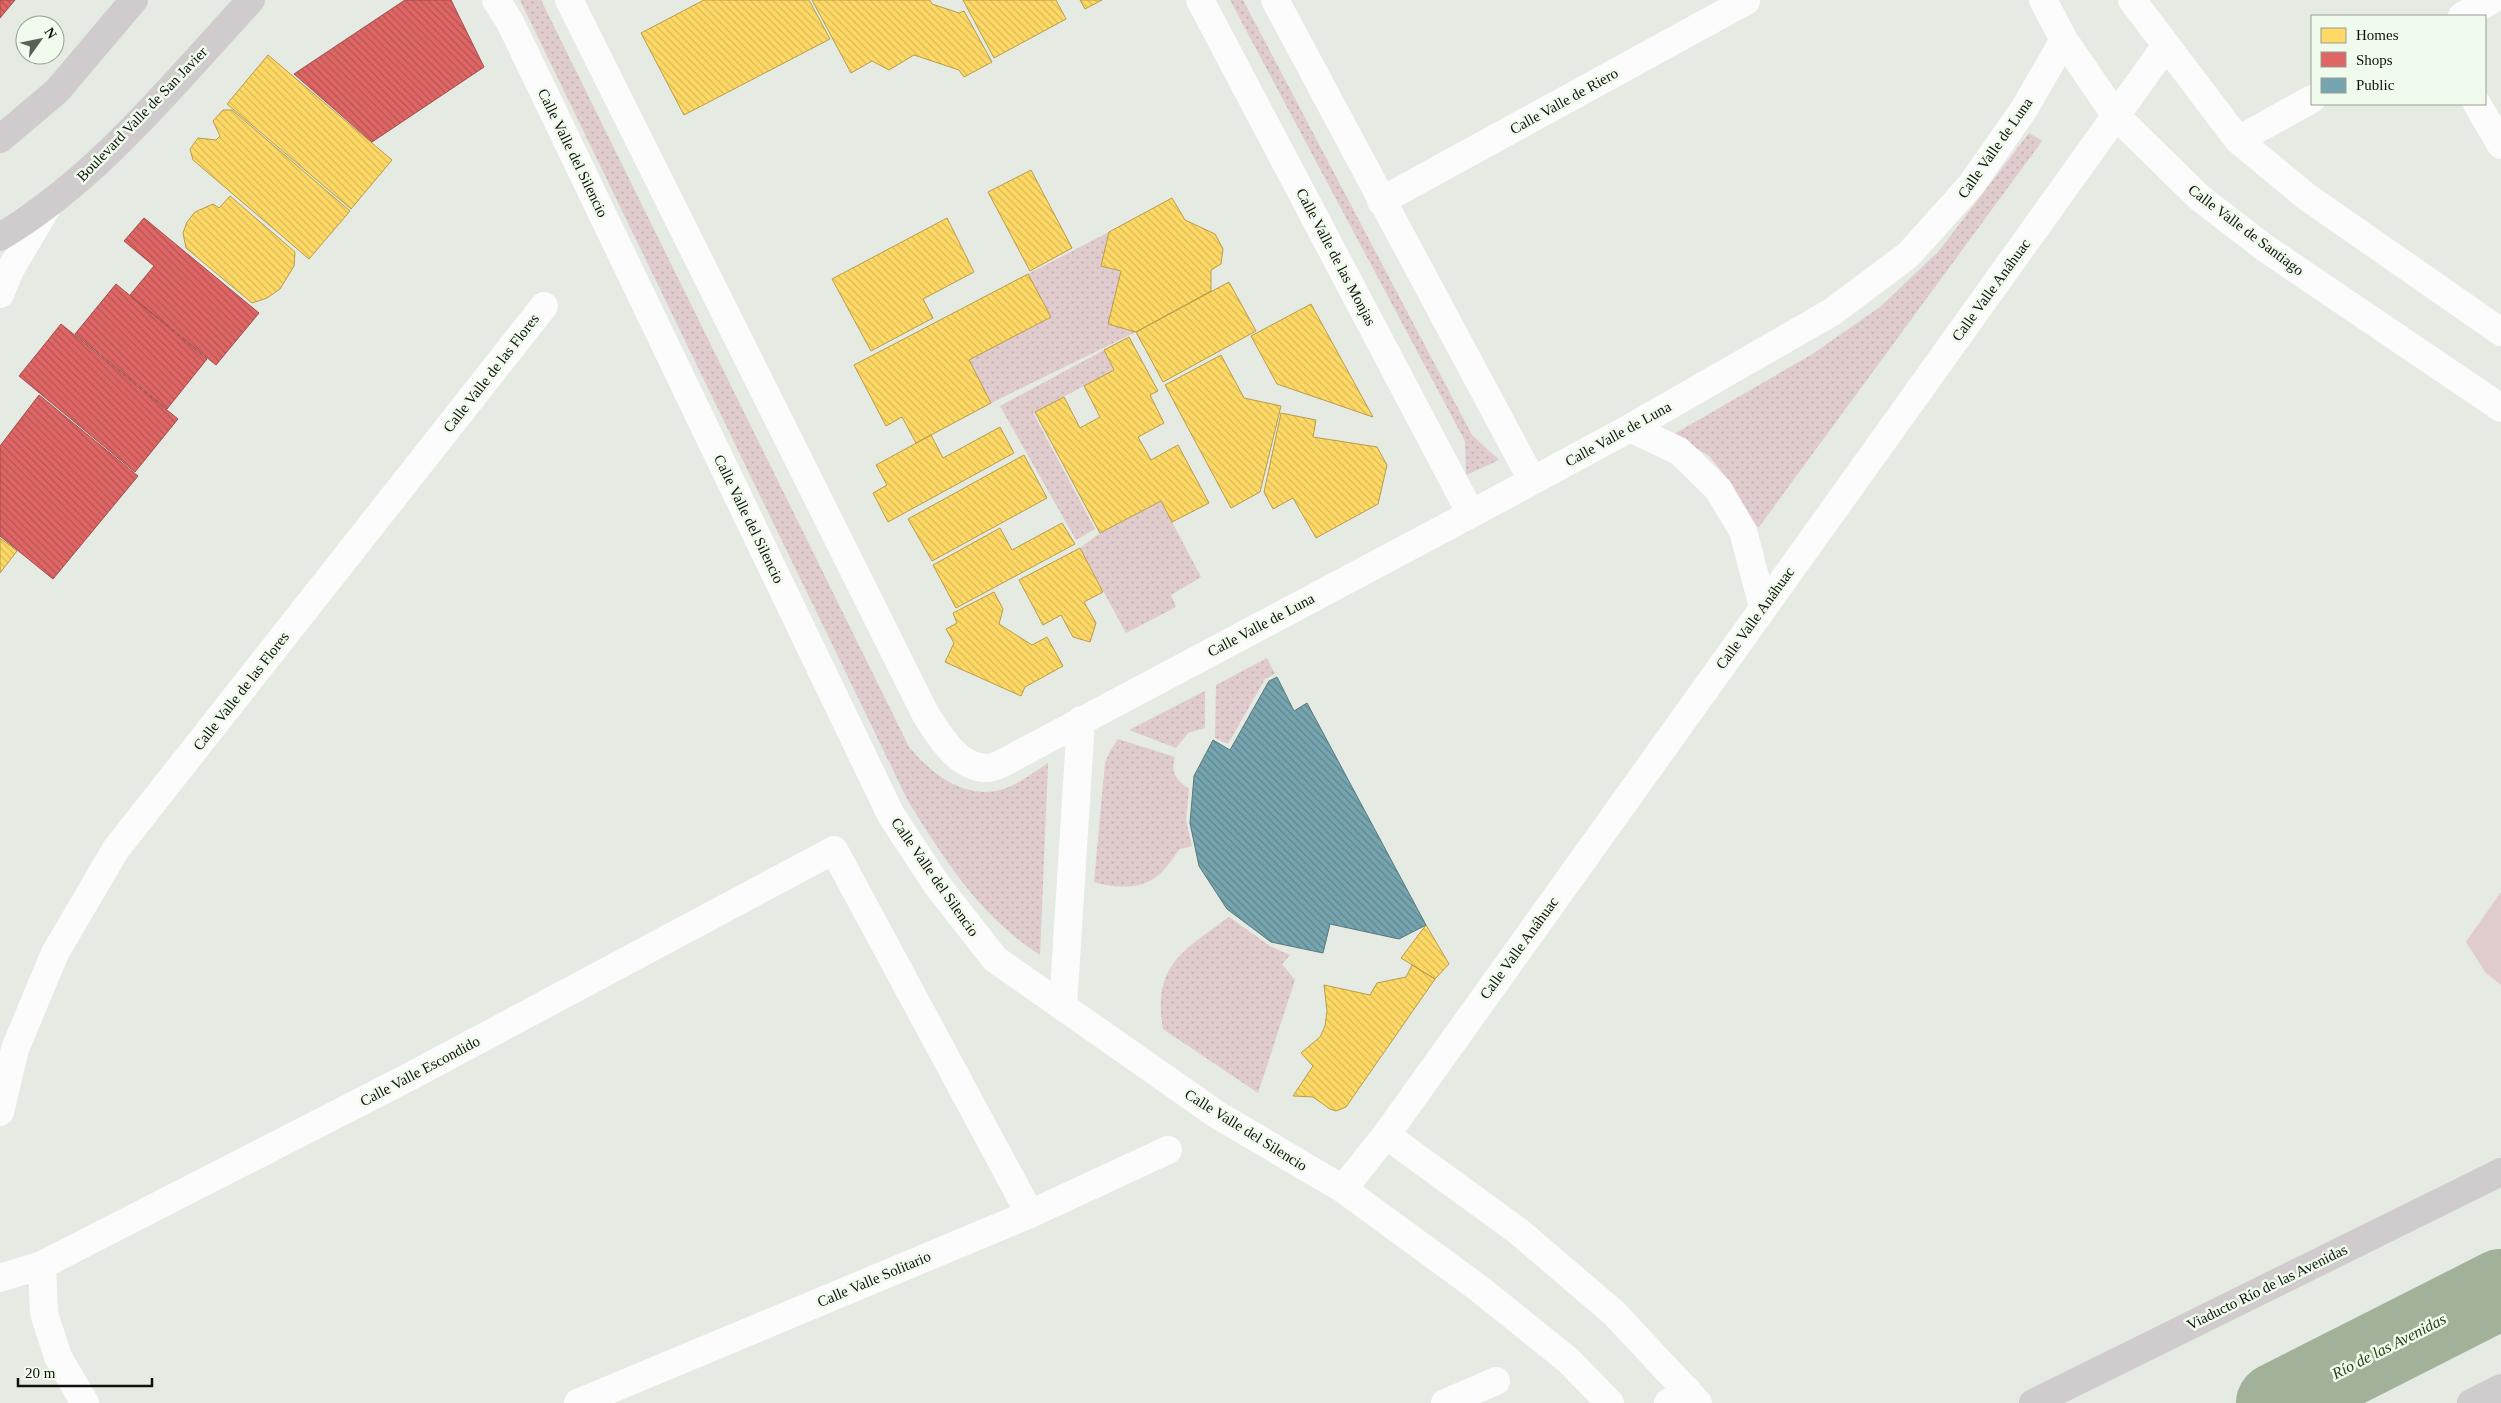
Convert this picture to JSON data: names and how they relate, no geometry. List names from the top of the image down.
{
  "streets": {
    "main road": ["Boulevard Valle de San Javier", "Viaducto Río de las Avenidas"],
    "street": [
      "Calle Valle de Riero",
      "Calle Valle de Luna",
      "Calle Valle del Silencio",
      "Calle Valle de Santiago",
      "Calle Valle de las Monjas",
      "Calle Valle Anáhuac",
      "Calle Valle de las Flores",
      "Calle Valle Escondido",
      "Calle Valle Solitario"
    ]
  },
  "crossings": [
    ["Calle Valle de Luna", "Calle Valle de Santiago"],
    ["Calle Valle de Luna", "Calle Valle de las Monjas"],
    ["Calle Valle del Silencio", "Calle Valle Anáhuac"],
    ["Calle Valle de Santiago", "Calle Valle Anáhuac"],
    ["Calle Valle Escondido", "Calle Valle Solitario"]
  ],
  "water": ["Río de las Avenidas"],
  "legend": ["Homes", "Shops", "Public"],
  "scale_bar": "20 m",
  "north": "top right"
}
